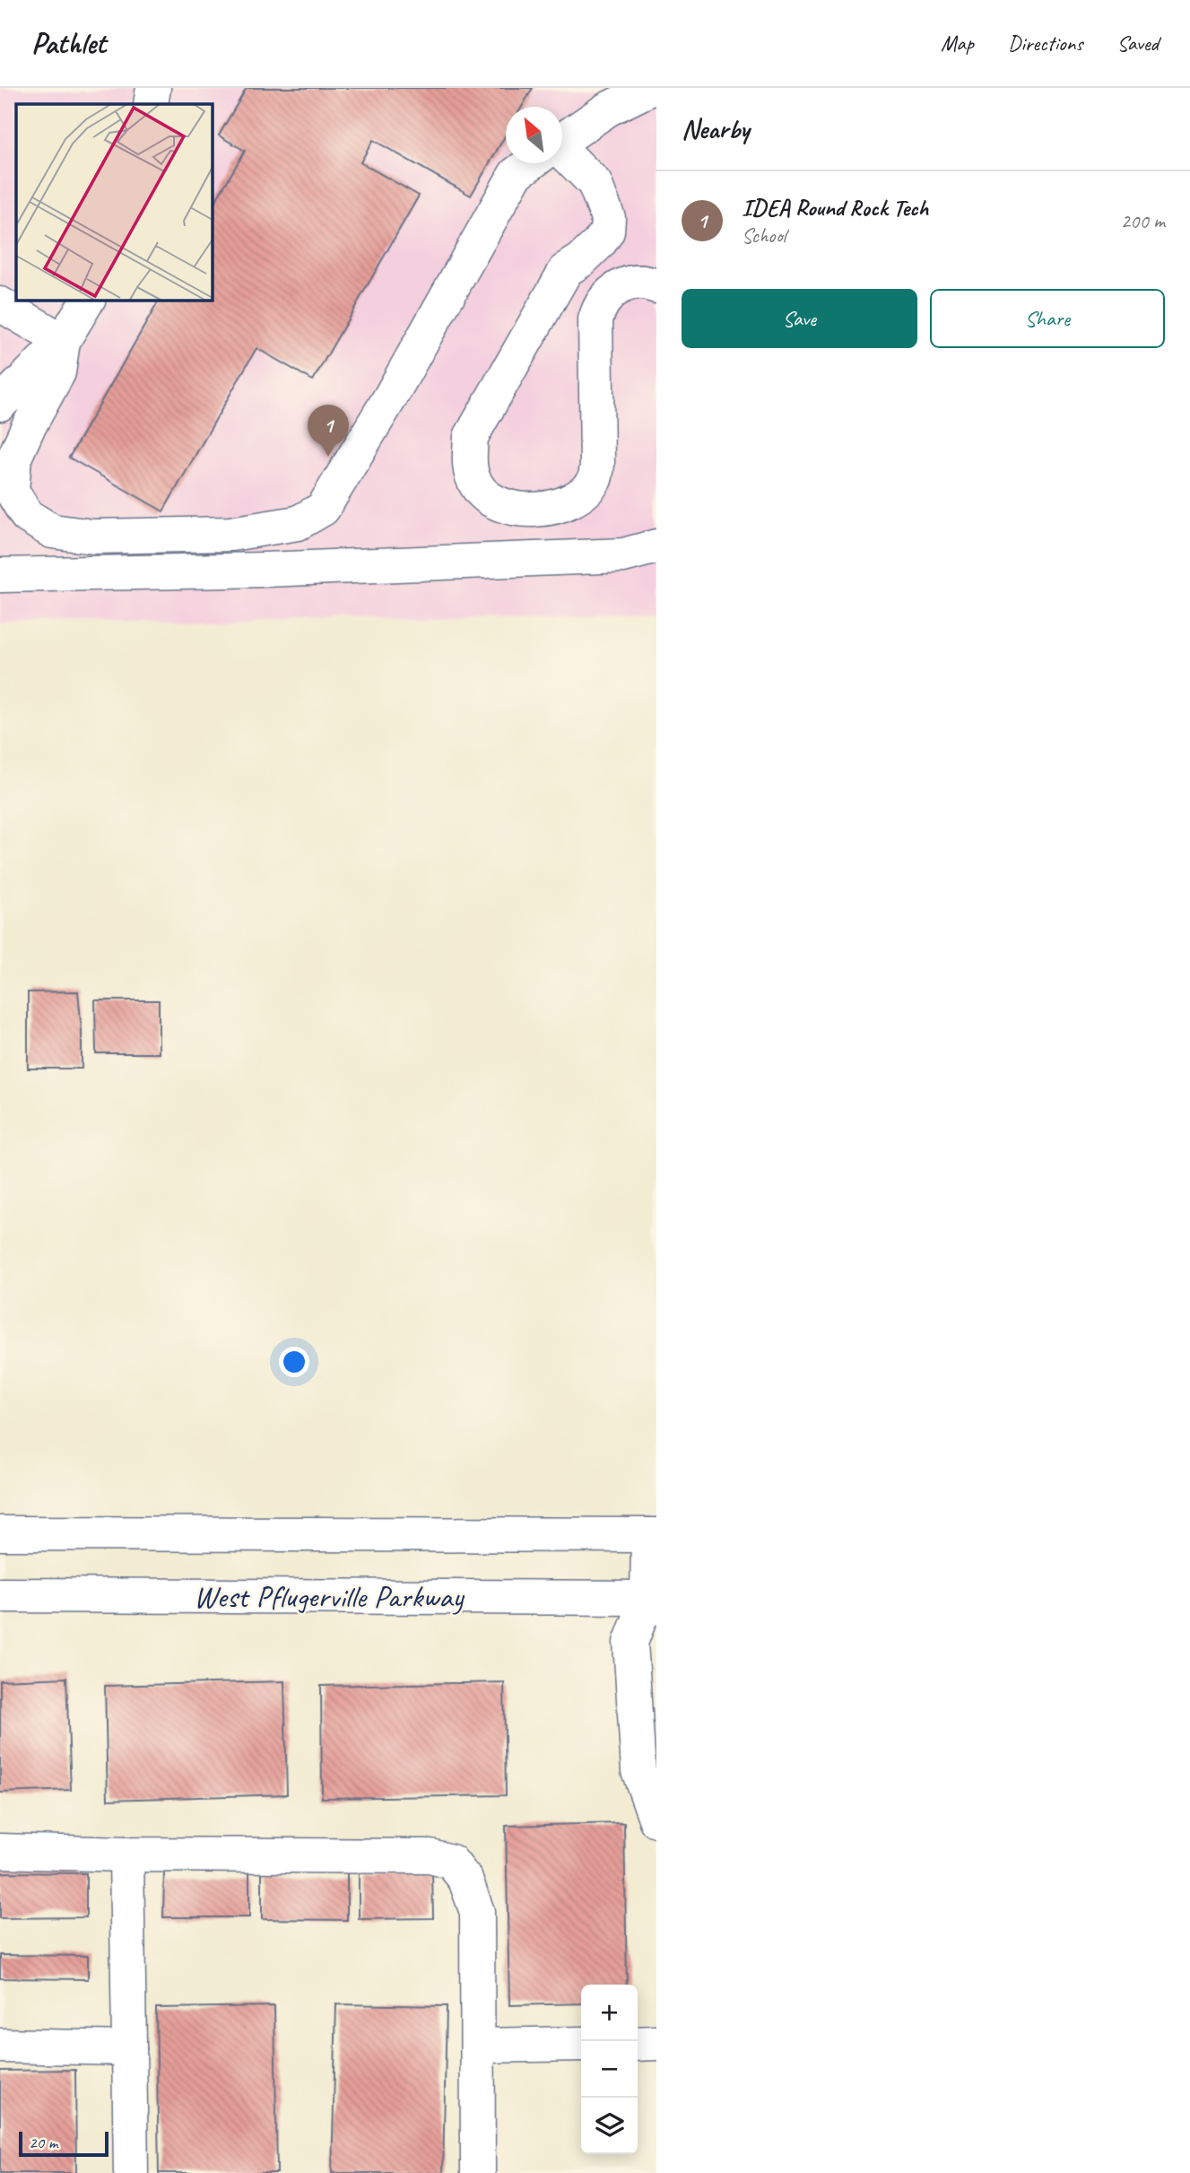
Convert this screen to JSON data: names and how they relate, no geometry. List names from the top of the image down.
{
  "streets": {
    "main road": ["West Pflugerville Parkway"]
  },
  "scale_bar": "20 m",
  "north": "top left",
  "page": {
    "header": "Pathlet",
    "nav": ["Map", "Directions", "Saved"],
    "heading": "Nearby",
    "list": [
      {
        "mark": "1",
        "name": "IDEA Round Rock Tech",
        "note": "School",
        "value": "200 m"
      }
    ],
    "buttons": ["Save", "Share"],
    "pins": "1",
    "map_buttons": ["+", "−"],
    "scale": "20 m"
  }
}
